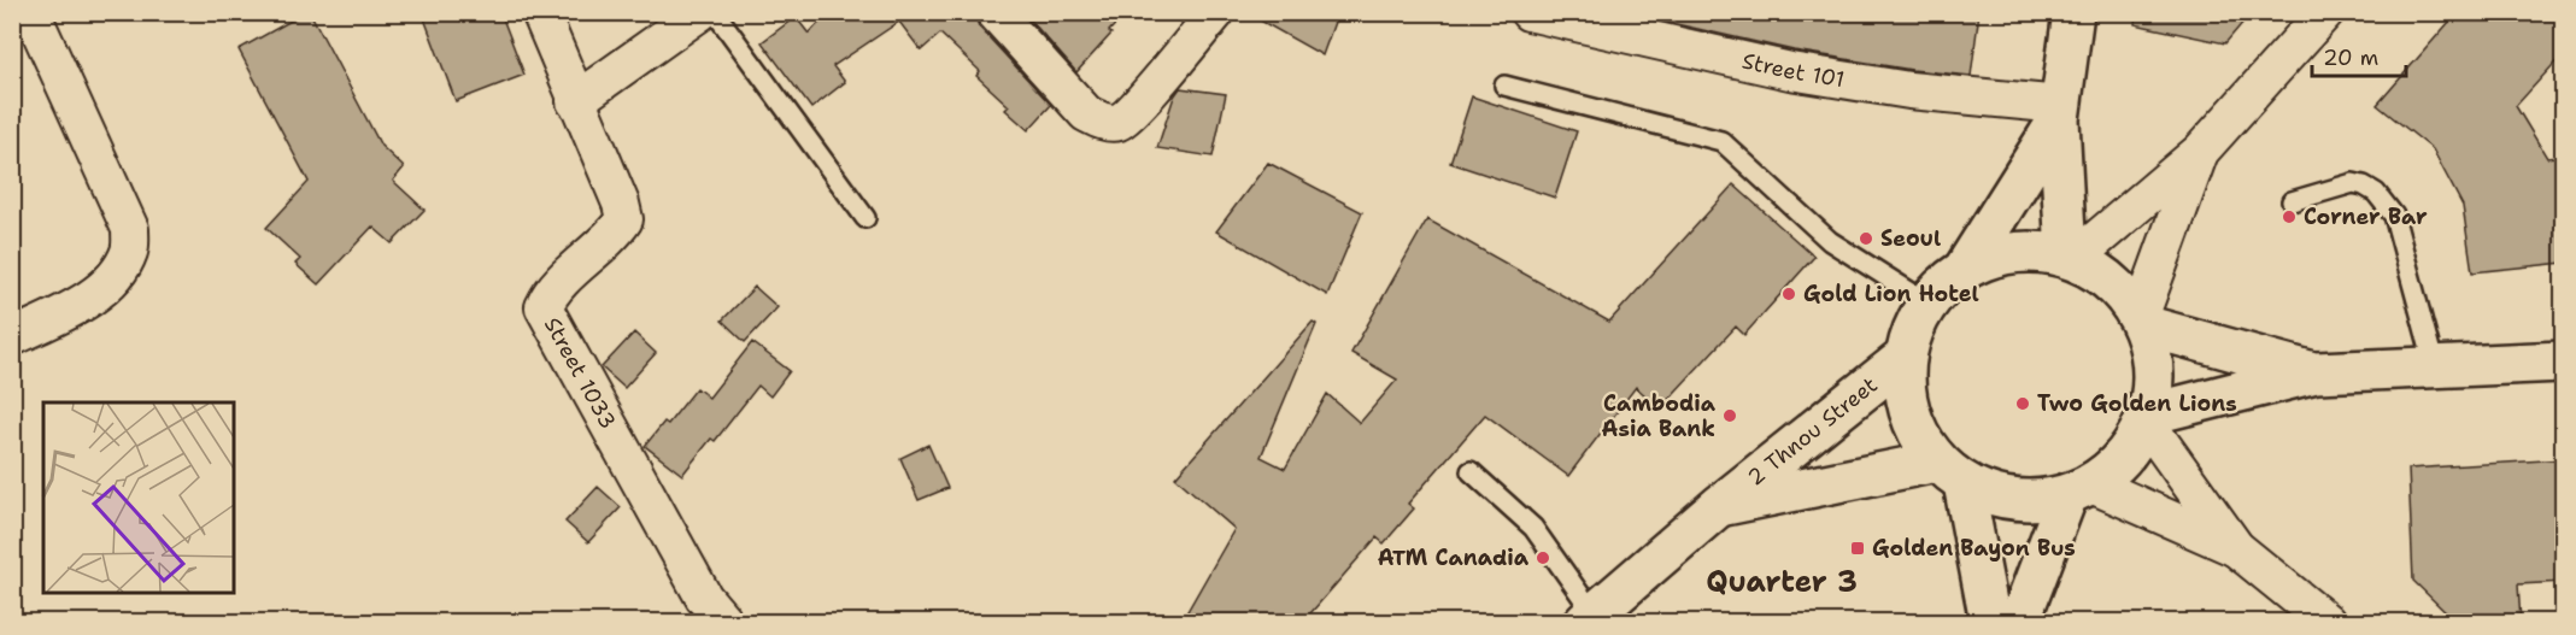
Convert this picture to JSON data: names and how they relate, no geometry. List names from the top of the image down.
{
  "streets": {
    "main road": ["2 Thnou Street"],
    "street": ["Street 101", "Street 1033"]
  },
  "districts": ["Quarter 3"],
  "places": {
    "other": [
      "Corner Bar",
      "Seoul",
      "Gold Lion Hotel",
      "Two Golden Lions",
      "Cambodia Asia Bank",
      "ATM Canadia"
    ],
    "transit": ["Golden Bayon Bus"]
  },
  "scale_bar": "20 m"
}
